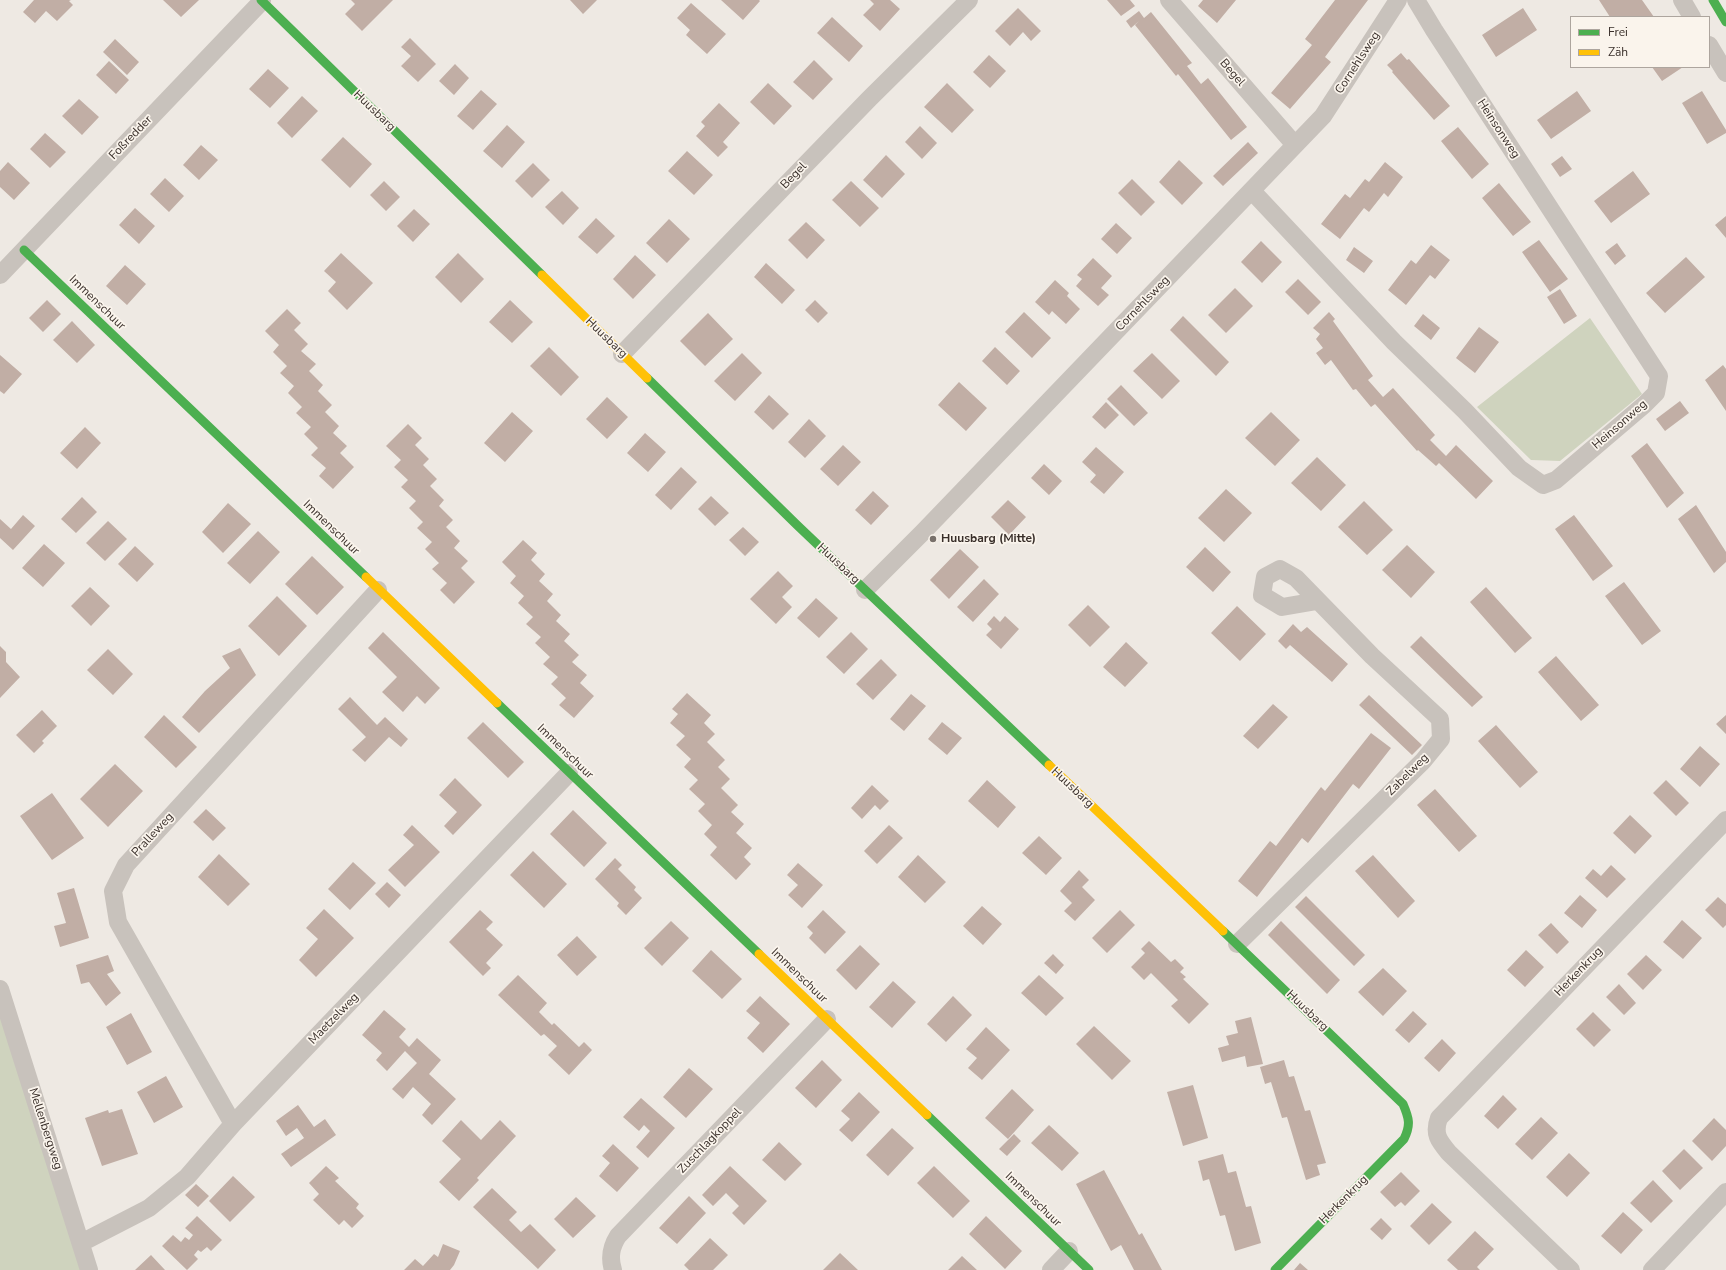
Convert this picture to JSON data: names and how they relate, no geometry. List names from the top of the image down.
{
  "streets": {
    "street": [
      "Cornehlsweg",
      "Begel",
      "Huusbarg",
      "Heinsonweg",
      "Foßredder",
      "Immenschuur",
      "Zabelweg",
      "Pralleweg",
      "Herkenkrug",
      "Maetzelweg",
      "Mellenbergweg",
      "Zuschlagkoppel"
    ]
  },
  "crossings": [
    ["Cornehlsweg", "Begel"],
    ["Cornehlsweg", "Huusbarg"],
    ["Cornehlsweg", "Heinsonweg"],
    ["Begel", "Huusbarg"],
    ["Huusbarg", "Foßredder"],
    ["Huusbarg", "Zabelweg"],
    ["Huusbarg", "Herkenkrug"],
    ["Foßredder", "Immenschuur"],
    ["Immenschuur", "Pralleweg"],
    ["Immenschuur", "Maetzelweg"],
    ["Immenschuur", "Zuschlagkoppel"],
    ["Pralleweg", "Maetzelweg"],
    ["Maetzelweg", "Mellenbergweg"]
  ],
  "places": ["Huusbarg (Mitte)"],
  "legend": ["Frei", "Zäh"]
}
